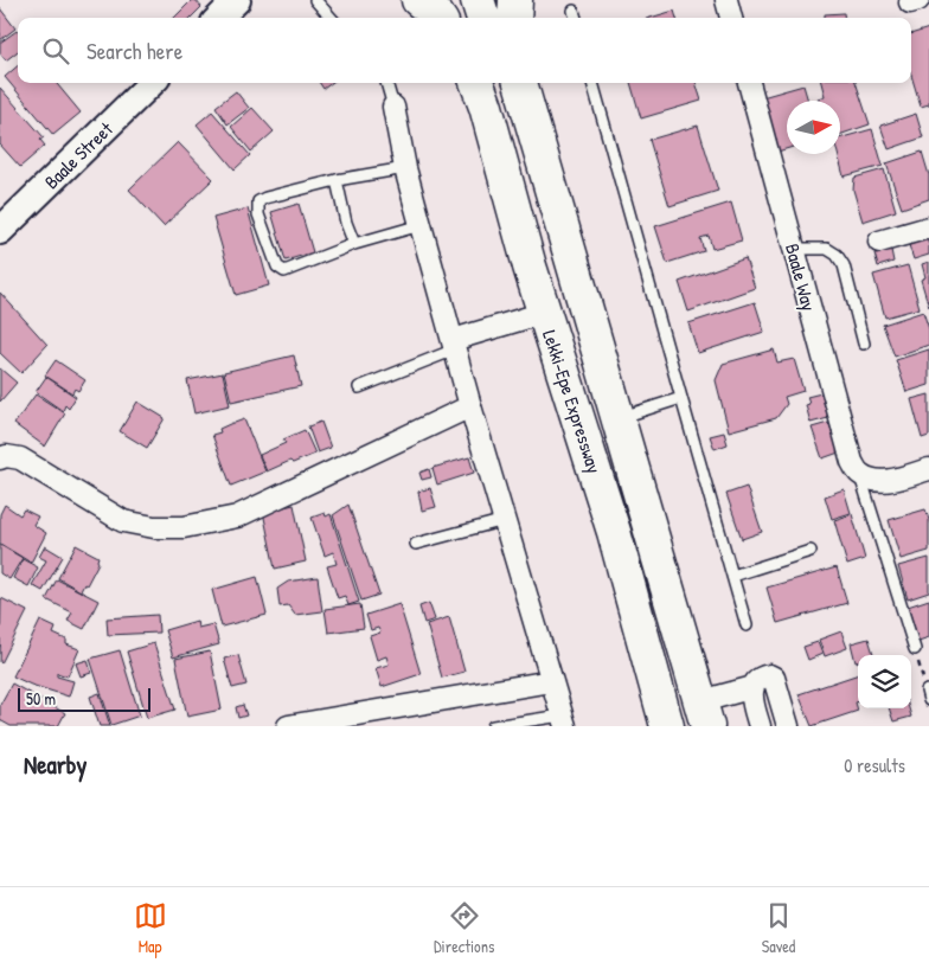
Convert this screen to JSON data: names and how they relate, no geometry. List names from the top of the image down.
{
  "streets": {
    "highway": ["Lekki-Epe Expressway"],
    "street": ["Baale Street", "Baale Way"]
  },
  "scale_bar": "50 m",
  "north": "right",
  "page": {
    "search": "Search here",
    "scale": "50 m",
    "heading": ["Nearby", "0 results"],
    "nav": ["Map", "Directions", "Saved"]
  }
}
